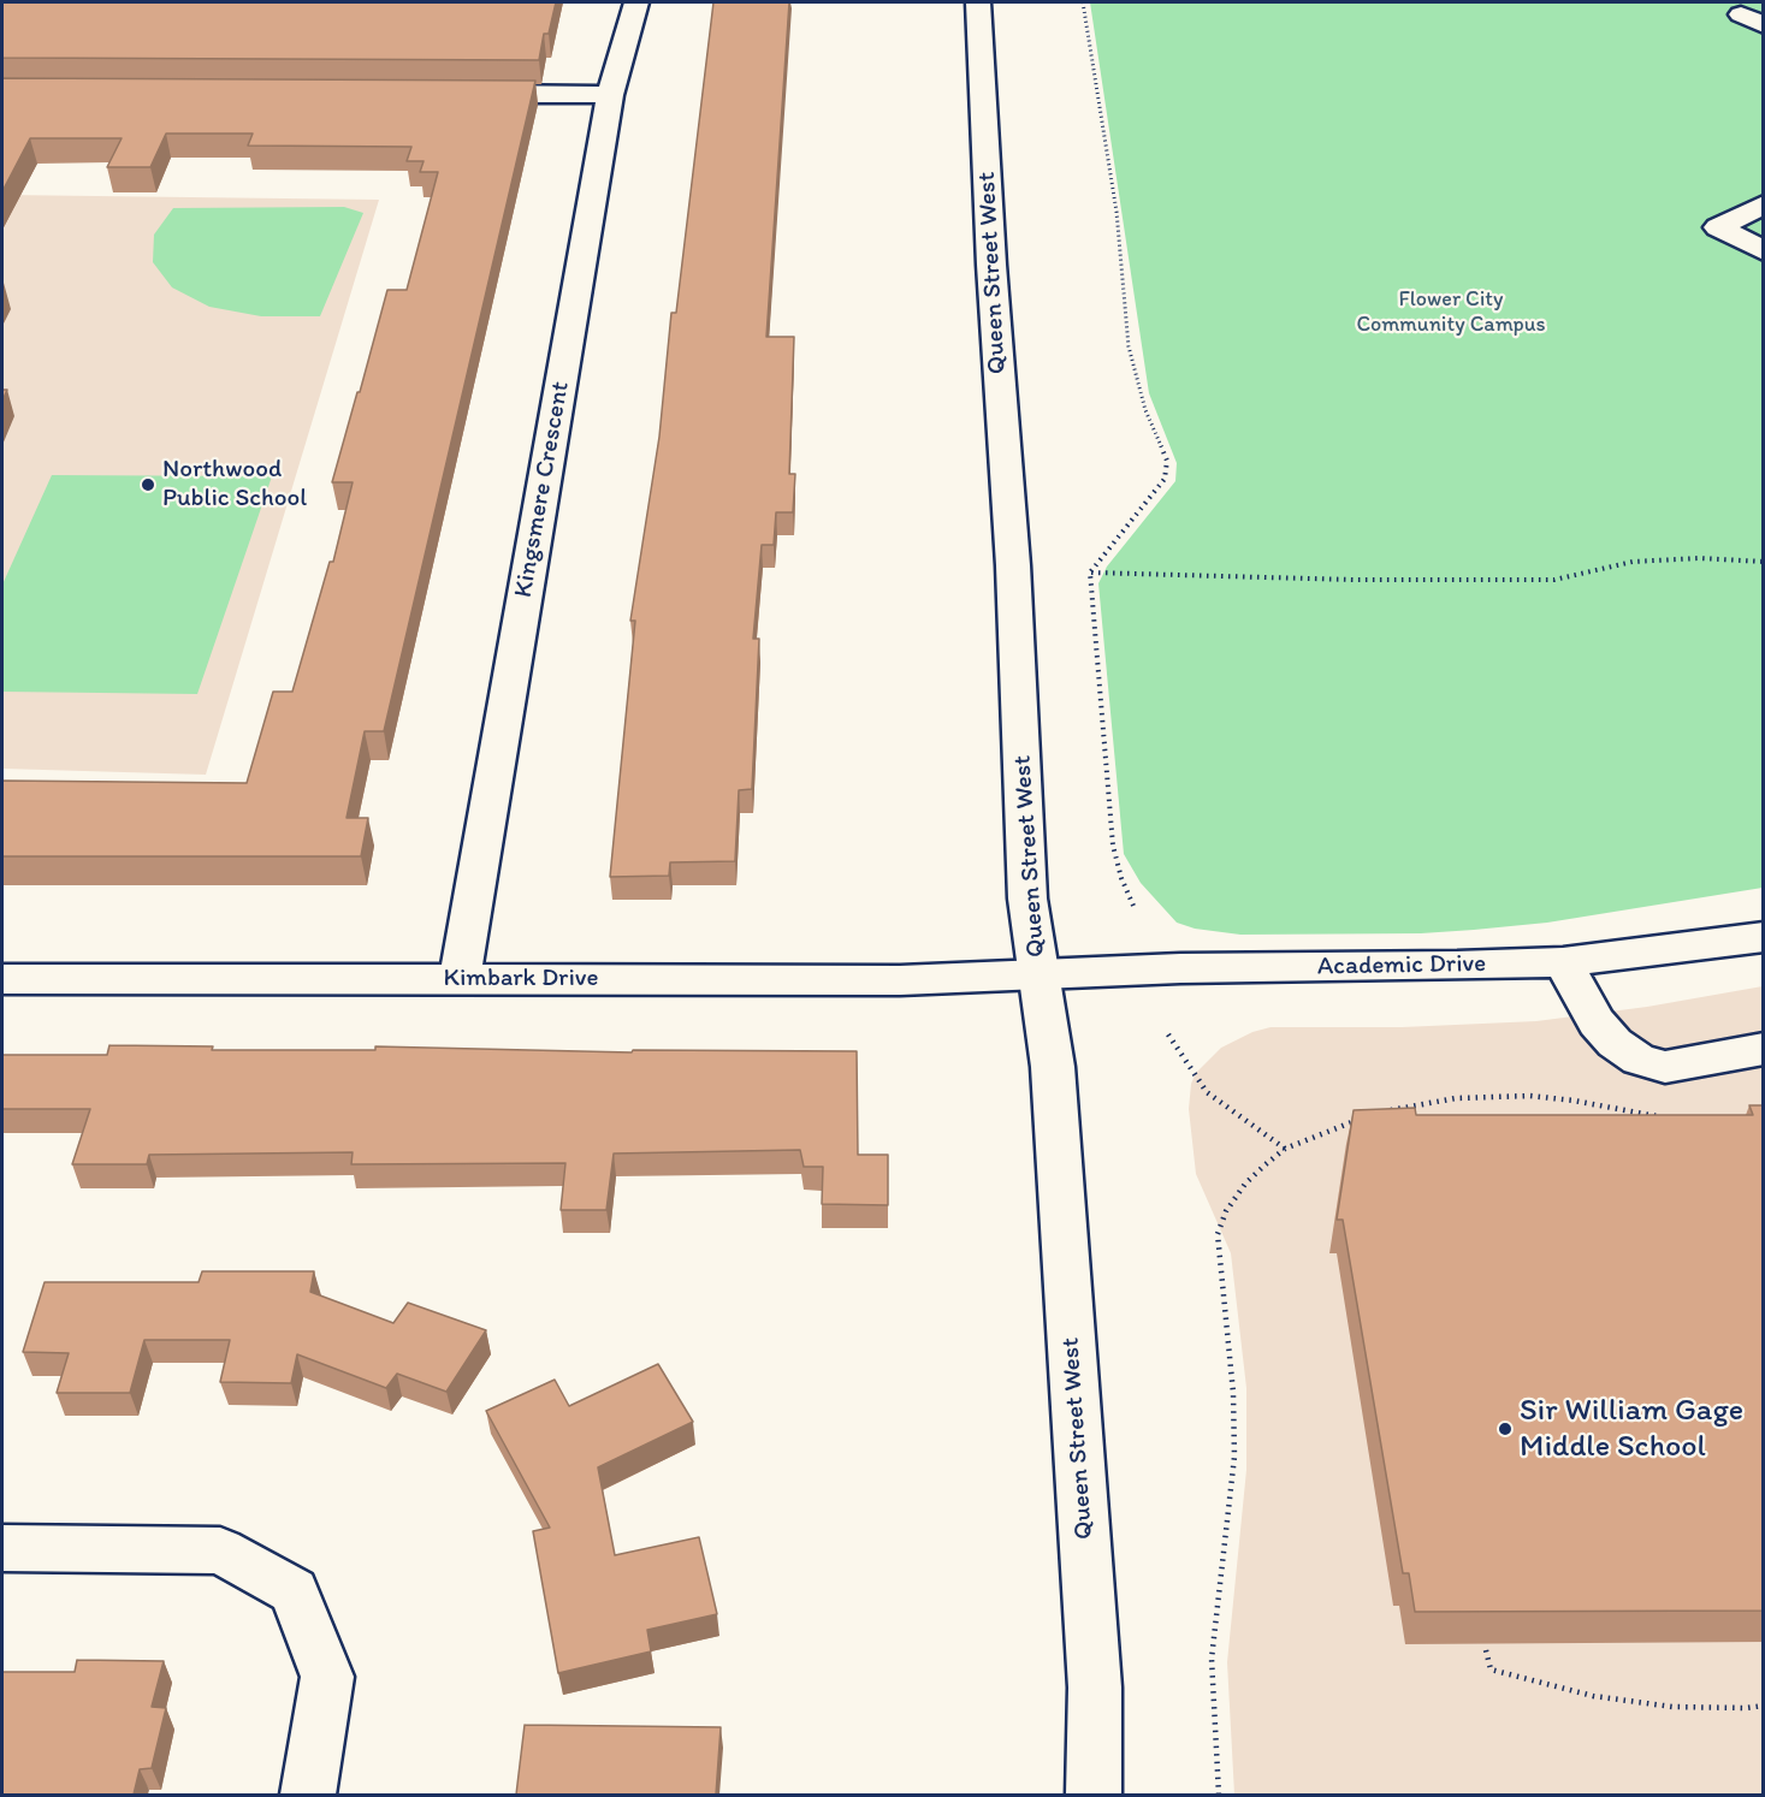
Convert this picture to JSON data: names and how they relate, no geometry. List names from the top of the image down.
{
  "streets": {
    "street": [
      "Queen Street West",
      "Kingsmere Crescent",
      "Academic Drive",
      "Kimbark Drive"
    ]
  },
  "crossings": [
    ["Queen Street West", "Academic Drive"],
    ["Queen Street West", "Kimbark Drive"],
    ["Kingsmere Crescent", "Kimbark Drive"],
    ["Academic Drive", "Kimbark Drive"]
  ],
  "parks": ["Flower City Community Campus"],
  "places": ["Northwood Public School", "Sir William Gage Middle School"]
}
